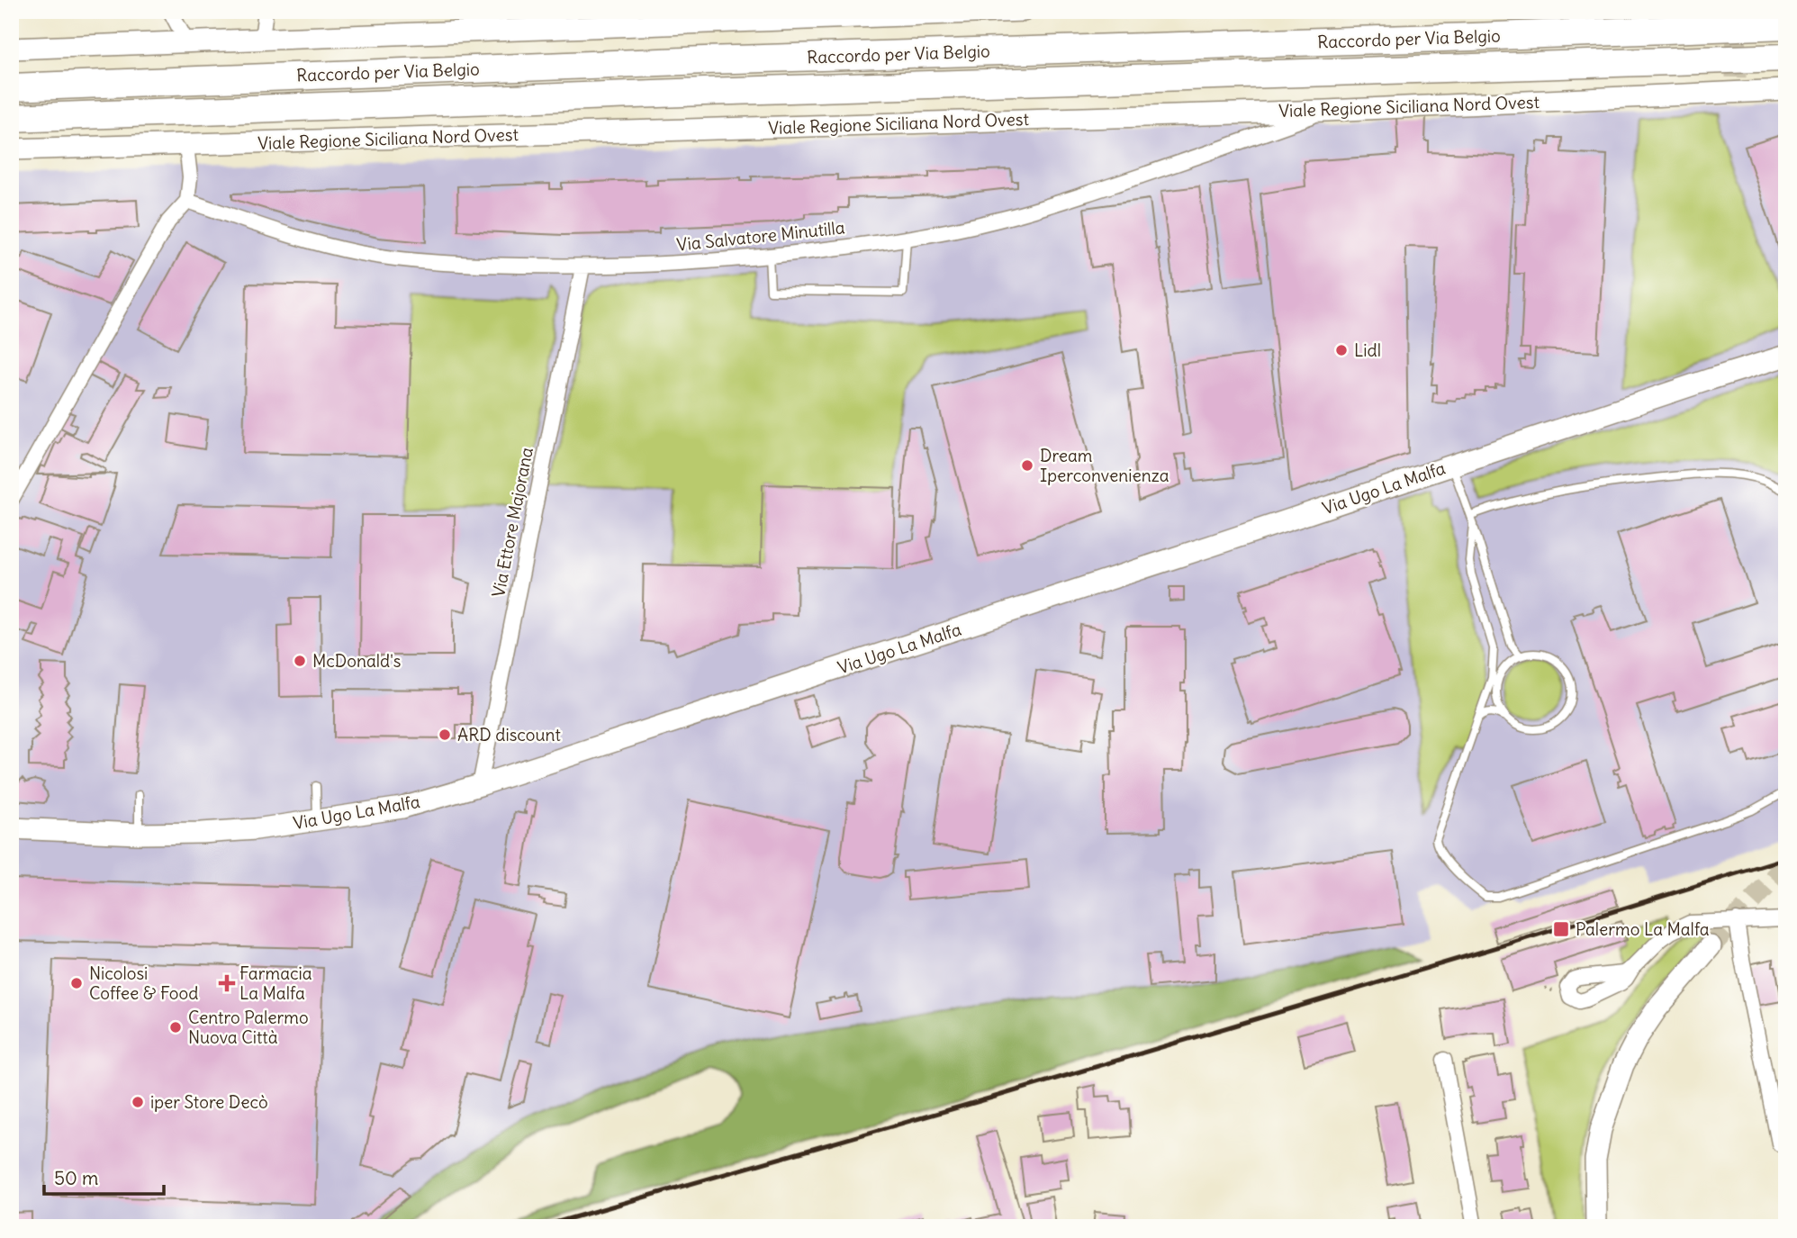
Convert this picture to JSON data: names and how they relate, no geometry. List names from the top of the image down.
{
  "streets": {
    "highway": ["Raccordo per Via Belgio"],
    "street": [
      "Viale Regione Siciliana Nord Ovest",
      "Via Salvatore Minutilla",
      "Via Ugo La Malfa",
      "Via Ettore Majorana"
    ]
  },
  "crossings": [
    ["Viale Regione Siciliana Nord Ovest", "Via Salvatore Minutilla"],
    ["Via Salvatore Minutilla", "Via Ettore Majorana"],
    ["Via Ugo La Malfa", "Via Ettore Majorana"]
  ],
  "places": {
    "other": [
      "Lidl",
      "Dream Iperconvenienza",
      "McDonald's",
      "ARD discount",
      "Nicolosi Coffee & Food",
      "Centro Palermo Nuova Città",
      "iper Store Decò"
    ],
    "transit": ["Palermo La Malfa"],
    "health": ["Farmacia La Malfa"]
  },
  "scale_bar": "50 m"
}
